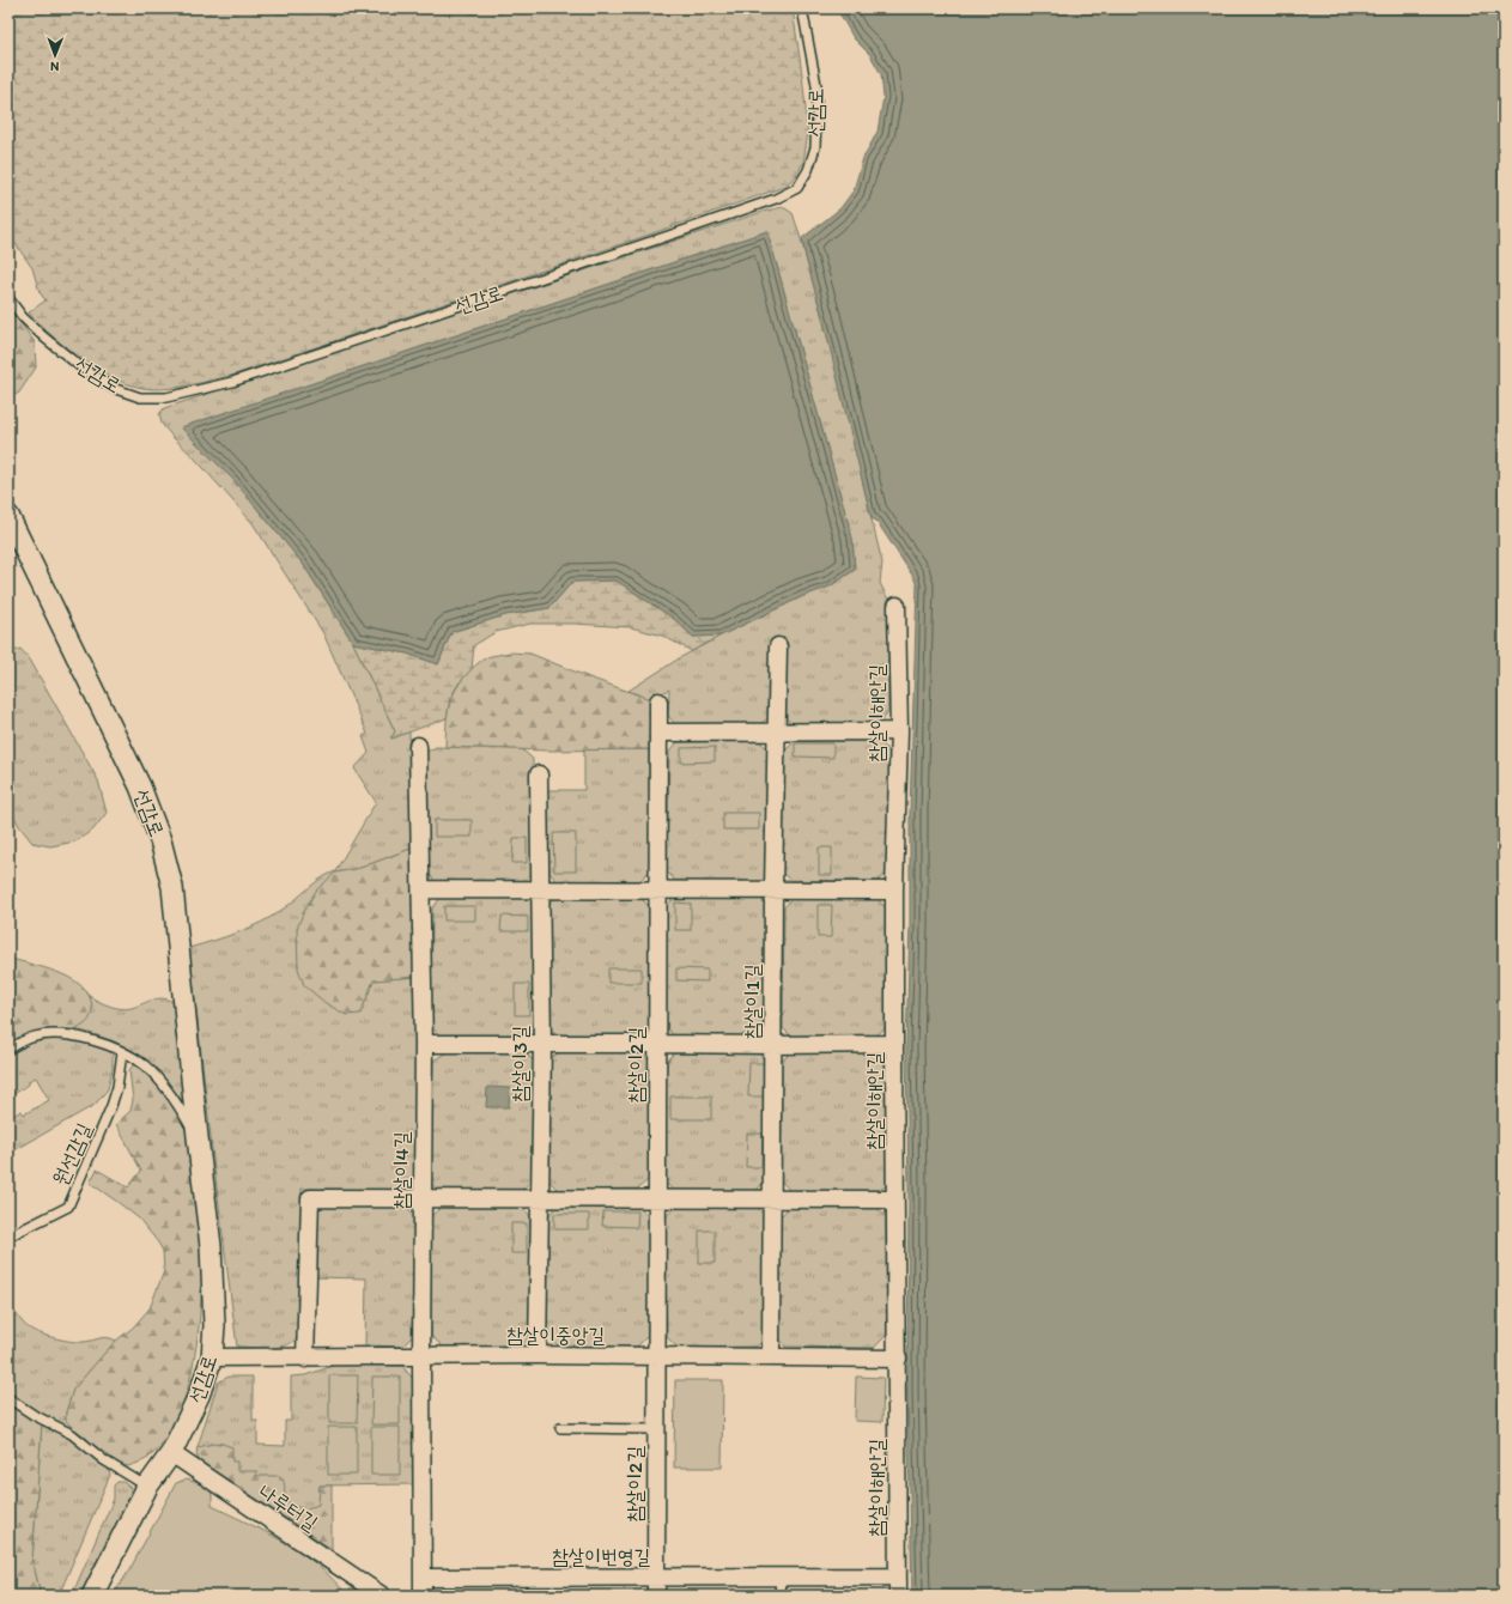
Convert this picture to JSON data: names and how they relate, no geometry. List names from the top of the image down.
{
  "streets": {
    "street": [
      "선감로",
      "참살이해안길",
      "참살이1길",
      "참살이3길",
      "참살이2길",
      "참살이4길",
      "참살이중앙길",
      "나루터길",
      "참살이번영길"
    ],
    "lane": ["원선감길"]
  },
  "crossings": [
    ["선감로", "원선감길"],
    ["선감로", "참살이중앙길"],
    ["선감로", "나루터길"],
    ["참살이해안길", "참살이중앙길"],
    ["참살이해안길", "참살이번영길"],
    ["참살이1길", "참살이중앙길"],
    ["참살이3길", "참살이중앙길"],
    ["참살이2길", "참살이중앙길"],
    ["참살이2길", "참살이번영길"],
    ["참살이4길", "참살이중앙길"],
    ["참살이4길", "참살이번영길"]
  ],
  "north": "bottom"
}
